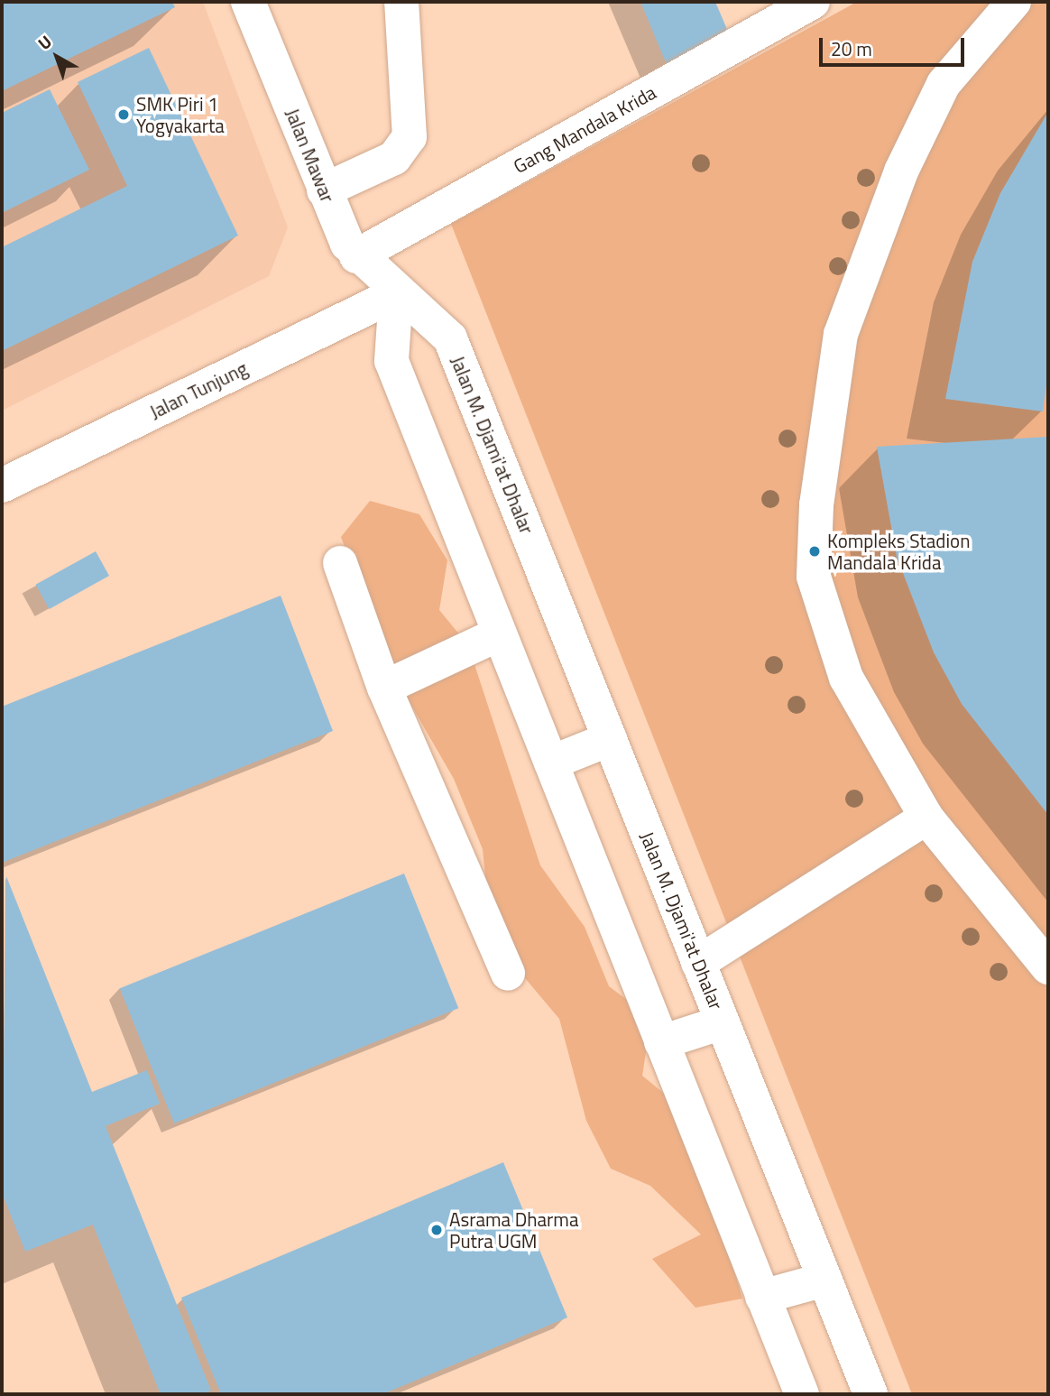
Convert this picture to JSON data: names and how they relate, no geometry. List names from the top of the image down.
{
  "streets": {
    "street": [
      "Gang Mandala Krida",
      "Jalan Mawar",
      "Jalan Tunjung",
      "Jalan M. Djami'at Dhalar"
    ]
  },
  "crossings": [
    ["Gang Mandala Krida", "Jalan Mawar"],
    ["Jalan Mawar", "Jalan Tunjung"],
    ["Jalan Mawar", "Jalan M. Djami'at Dhalar"],
    ["Jalan Tunjung", "Jalan M. Djami'at Dhalar"]
  ],
  "places": ["SMK Piri 1 Yogyakarta", "Kompleks Stadion Mandala Krida", "Asrama Dharma Putra UGM"],
  "scale_bar": "20 m",
  "north": "top left"
}
